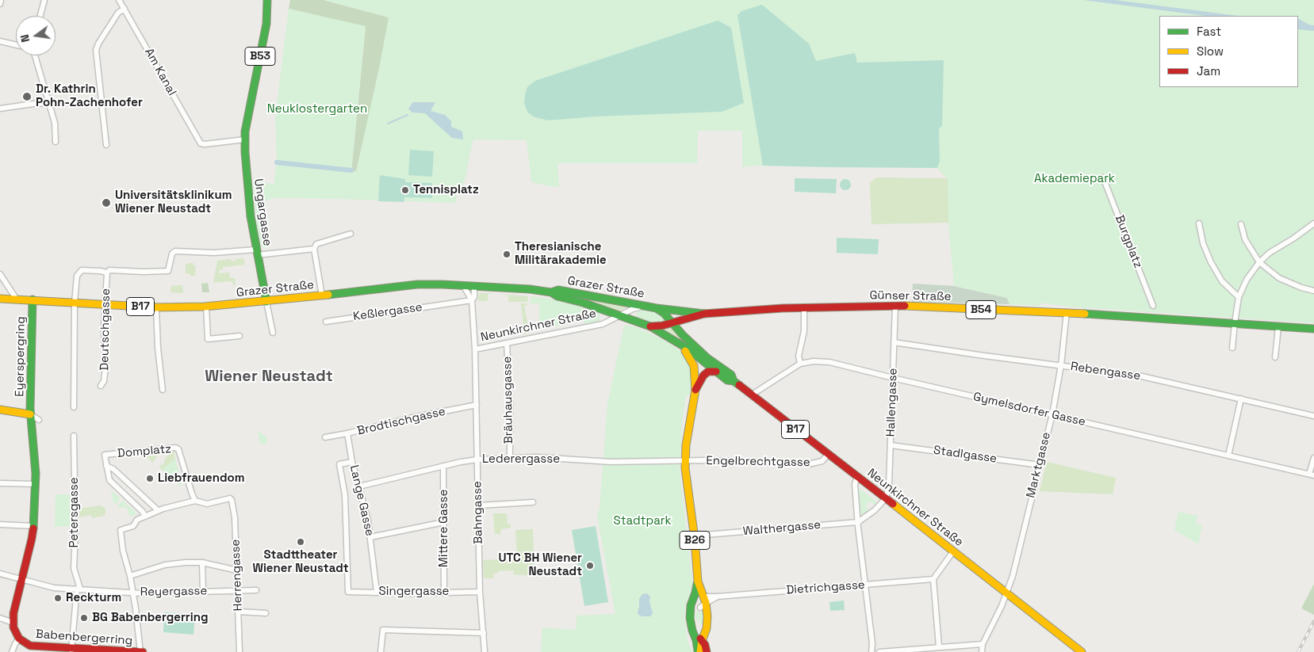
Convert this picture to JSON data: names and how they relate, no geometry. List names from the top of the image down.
{
  "streets": {
    "main road": [
      "B53",
      "Ungargasse",
      "Grazer Straße",
      "Günser Straße",
      "B17",
      "B54",
      "Neunkirchner Straße",
      "Eyerspergring",
      "B26",
      "Babenbergerring"
    ],
    "street": [
      "Am Kanal",
      "Burgplatz",
      "Keßlergasse",
      "Deutschgasse",
      "Rebengasse",
      "Bräuhausgasse",
      "Hallengasse",
      "Gymelsdorfer Gasse",
      "Brodtischgasse",
      "Domplatz",
      "Stadlgasse",
      "Lederergasse",
      "Engelbrechtgasse",
      "Marktgasse",
      "Lange Gasse",
      "Petersgasse",
      "Bahngasse",
      "Mittere Gasse",
      "Walthergasse",
      "Herrengasse",
      "Dietrichgasse",
      "Reyergasse",
      "Singergasse"
    ]
  },
  "crossings": [
    ["Am Kanal", "Ungargasse"],
    ["Ungargasse", "Grazer Straße"],
    ["Grazer Straße", "B17"],
    ["Grazer Straße", "B54"],
    ["Grazer Straße", "Neunkirchner Straße"],
    ["Grazer Straße", "Deutschgasse"],
    ["Grazer Straße", "Eyerspergring"],
    ["Grazer Straße", "Bahngasse"],
    ["Günser Straße", "B54"],
    ["Günser Straße", "Hallengasse"],
    ["Günser Straße", "Marktgasse"],
    ["B17", "B54"],
    ["B17", "B26"],
    ["Keßlergasse", "Bahngasse"],
    ["Neunkirchner Straße", "Bräuhausgasse"],
    ["Neunkirchner Straße", "Hallengasse"],
    ["Neunkirchner Straße", "Gymelsdorfer Gasse"],
    ["Neunkirchner Straße", "Engelbrechtgasse"],
    ["Neunkirchner Straße", "Marktgasse"],
    ["Neunkirchner Straße", "Bahngasse"],
    ["Neunkirchner Straße", "B26"],
    ["Eyerspergring", "Reyergasse"],
    ["Eyerspergring", "Babenbergerring"],
    ["Rebengasse", "Hallengasse"],
    ["Rebengasse", "Marktgasse"],
    ["Bräuhausgasse", "Lederergasse"],
    ["Hallengasse", "Gymelsdorfer Gasse"],
    ["Hallengasse", "Stadlgasse"],
    ["Gymelsdorfer Gasse", "Marktgasse"],
    ["Brodtischgasse", "Lange Gasse"],
    ["Brodtischgasse", "Bahngasse"],
    ["Domplatz", "Herrengasse"],
    ["Stadlgasse", "Marktgasse"],
    ["Lederergasse", "Engelbrechtgasse"],
    ["Lederergasse", "Lange Gasse"],
    ["Lederergasse", "Bahngasse"],
    ["Lederergasse", "Mittere Gasse"],
    ["Lederergasse", "B26"],
    ["Engelbrechtgasse", "B26"],
    ["Lange Gasse", "Singergasse"],
    ["Petersgasse", "Reyergasse"],
    ["Bahngasse", "Singergasse"],
    ["Mittere Gasse", "Singergasse"],
    ["B26", "Dietrichgasse"],
    ["Herrengasse", "Reyergasse"]
  ],
  "districts": ["Wiener Neustadt"],
  "parks": ["Neuklostergarten", "Akademiepark", "Stadtpark"],
  "places": [
    "Dr. Kathrin Pohn-Zachenhofer",
    "Tennisplatz",
    "Universitätsklinikum Wiener Neustadt",
    "Theresianische Militärakademie",
    "Liebfrauendom",
    "Stadttheater Wiener Neustadt",
    "UTC BH Wiener Neustadt",
    "Reckturm",
    "BG Babenbergerring"
  ],
  "legend": ["Fast", "Slow", "Jam"],
  "north": "left"
}
